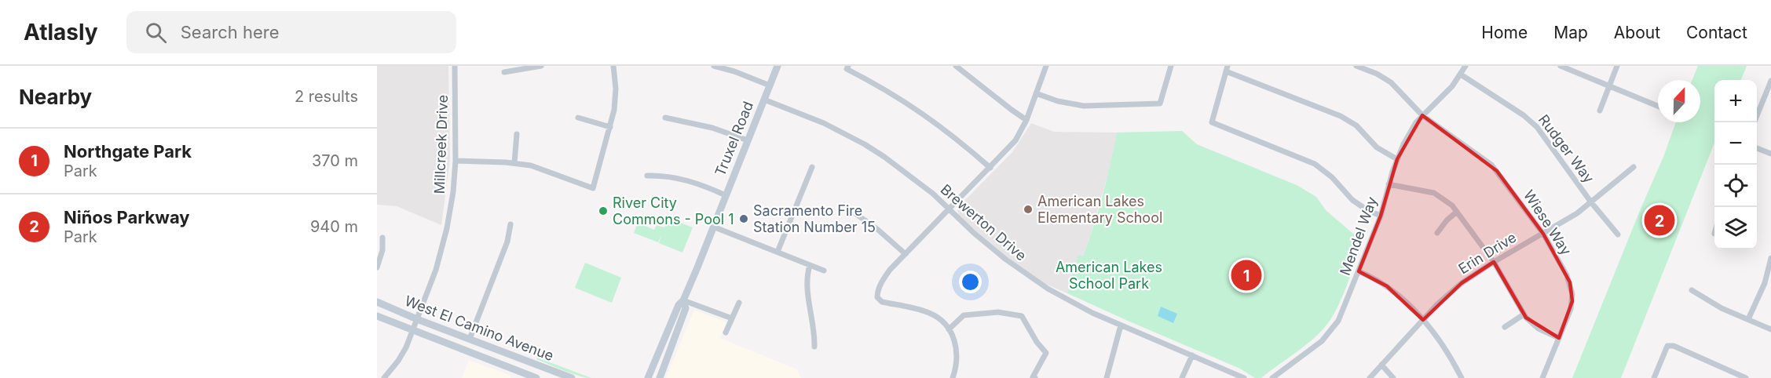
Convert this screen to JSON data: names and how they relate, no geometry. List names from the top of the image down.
{
  "streets": {
    "main road": ["Truxel Road", "West El Camino Avenue"],
    "street": [
      "Millcreek Drive",
      "Rudger Way",
      "Brewerton Drive",
      "Wiese Way",
      "Mendel Way",
      "Erin Drive"
    ]
  },
  "crossings": [
    ["Truxel Road", "Brewerton Drive"],
    ["Millcreek Drive", "West El Camino Avenue"],
    ["Rudger Way", "Mendel Way"],
    ["Rudger Way", "Erin Drive"],
    ["Wiese Way", "Mendel Way"],
    ["Wiese Way", "Erin Drive"]
  ],
  "parks": ["American Lakes School Park"],
  "places": ["American Lakes Elementary School", "River City Commons - Pool 1", "Sacramento Fire Station Number 15"],
  "north": "top",
  "page": {
    "header": "Atlasly",
    "search": "Search here",
    "nav": [
      "Home",
      "Map",
      "About",
      "Contact"
    ],
    "heading": ["Nearby", "2 results"],
    "map_buttons": ["+", "−"],
    "list": [
      {
        "mark": "1",
        "name": "Northgate Park",
        "note": "Park",
        "value": "370 m"
      },
      {
        "mark": "2",
        "name": "Niños Parkway",
        "note": "Park",
        "value": "940 m"
      }
    ],
    "pins": ["2", "1"]
  }
}
